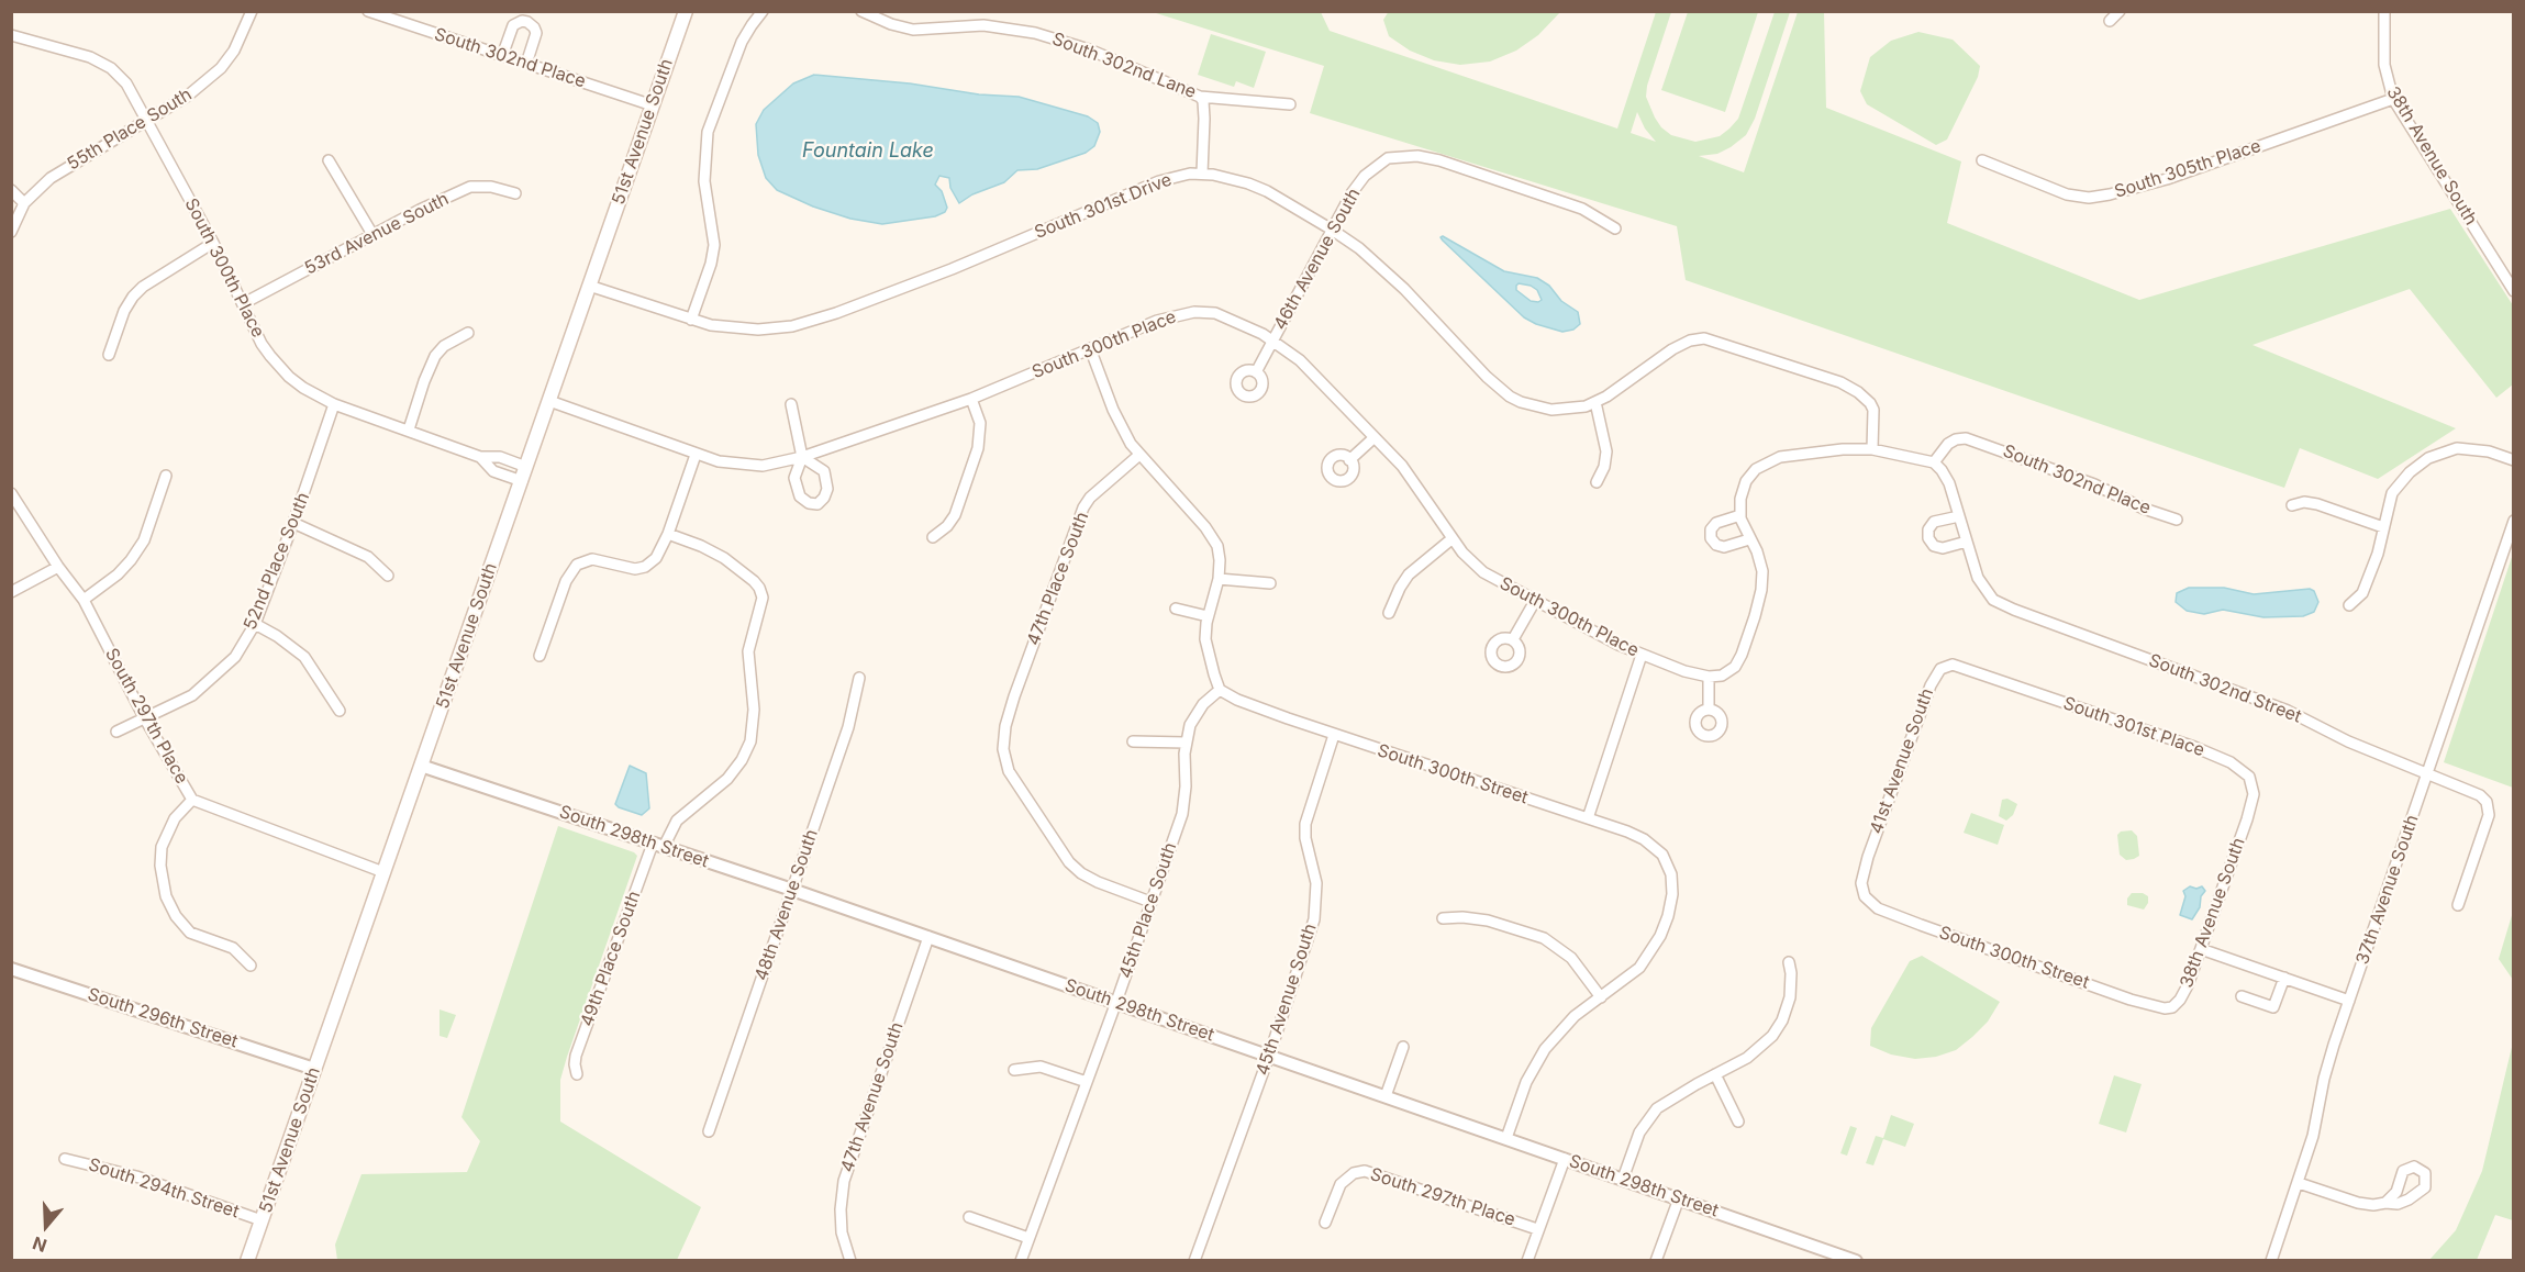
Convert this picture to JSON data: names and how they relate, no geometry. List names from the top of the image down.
{
  "streets": {
    "main road": ["51st Avenue South"],
    "street": [
      "South 302nd Place",
      "South 302nd Lane",
      "55th Place South",
      "38th Avenue South",
      "South 305th Place",
      "South 301st Drive",
      "53rd Avenue South",
      "46th Avenue South",
      "South 300th Place",
      "52nd Place South",
      "47th Place South",
      "South 302nd Street",
      "South 297th Place",
      "South 301st Place",
      "41st Avenue South",
      "South 300th Street",
      "South 298th Street",
      "37th Avenue South",
      "48th Avenue South",
      "45th Place South",
      "49th Place South",
      "45th Avenue South",
      "South 296th Street",
      "47th Avenue South",
      "South 294th Street"
    ]
  },
  "crossings": [
    ["South 302nd Place", "51st Avenue South"],
    ["55th Place South", "South 300th Place"],
    ["51st Avenue South", "South 301st Drive"],
    ["51st Avenue South", "South 300th Place"],
    ["51st Avenue South", "South 297th Place"],
    ["51st Avenue South", "South 298th Street"],
    ["51st Avenue South", "South 296th Street"],
    ["51st Avenue South", "South 294th Street"],
    ["38th Avenue South", "South 305th Place"],
    ["38th Avenue South", "South 301st Place"],
    ["38th Avenue South", "South 300th Street"],
    ["South 301st Drive", "46th Avenue South"],
    ["53rd Avenue South", "South 300th Place"],
    ["46th Avenue South", "South 300th Place"],
    ["South 300th Place", "52nd Place South"],
    ["52nd Place South", "South 297th Place"],
    ["47th Place South", "45th Place South"],
    ["South 302nd Street", "37th Avenue South"],
    ["South 301st Place", "41st Avenue South"],
    ["41st Avenue South", "South 300th Street"],
    ["South 300th Street", "45th Place South"],
    ["South 300th Street", "45th Avenue South"],
    ["South 298th Street", "48th Avenue South"],
    ["South 298th Street", "45th Place South"],
    ["South 298th Street", "49th Place South"],
    ["South 298th Street", "45th Avenue South"],
    ["South 298th Street", "47th Avenue South"]
  ],
  "water": ["Fountain Lake"],
  "north": "bottom"
}
